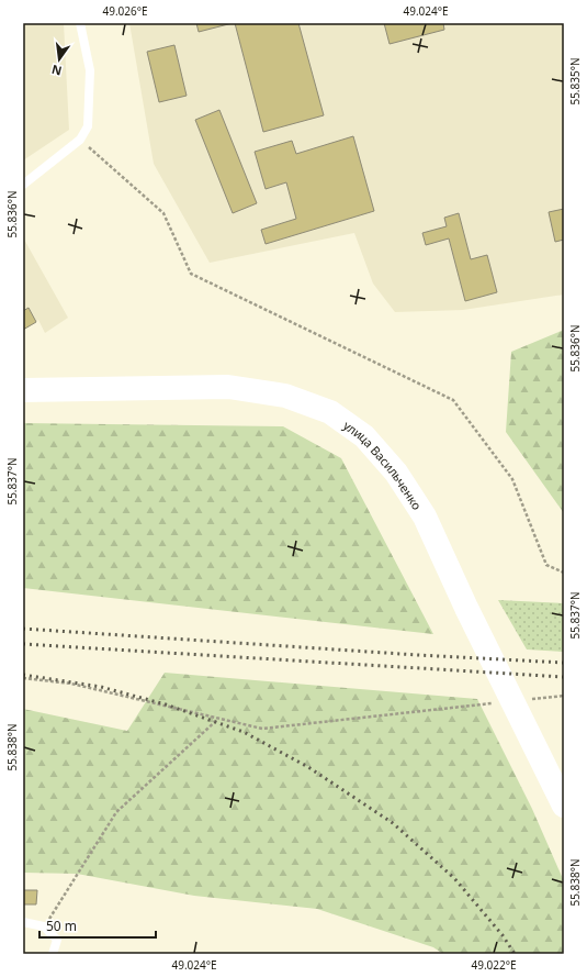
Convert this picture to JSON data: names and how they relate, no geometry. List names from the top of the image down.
{
  "streets": {
    "main road": ["улица Васильченко"]
  },
  "scale_bar": "50 m",
  "north": "bottom",
  "coordinates": [
    "49.026°E",
    "49.024°E",
    "55.835°N",
    "55.836°N",
    "55.837°N",
    "55.838°N",
    "49.022°E"
  ]
}
